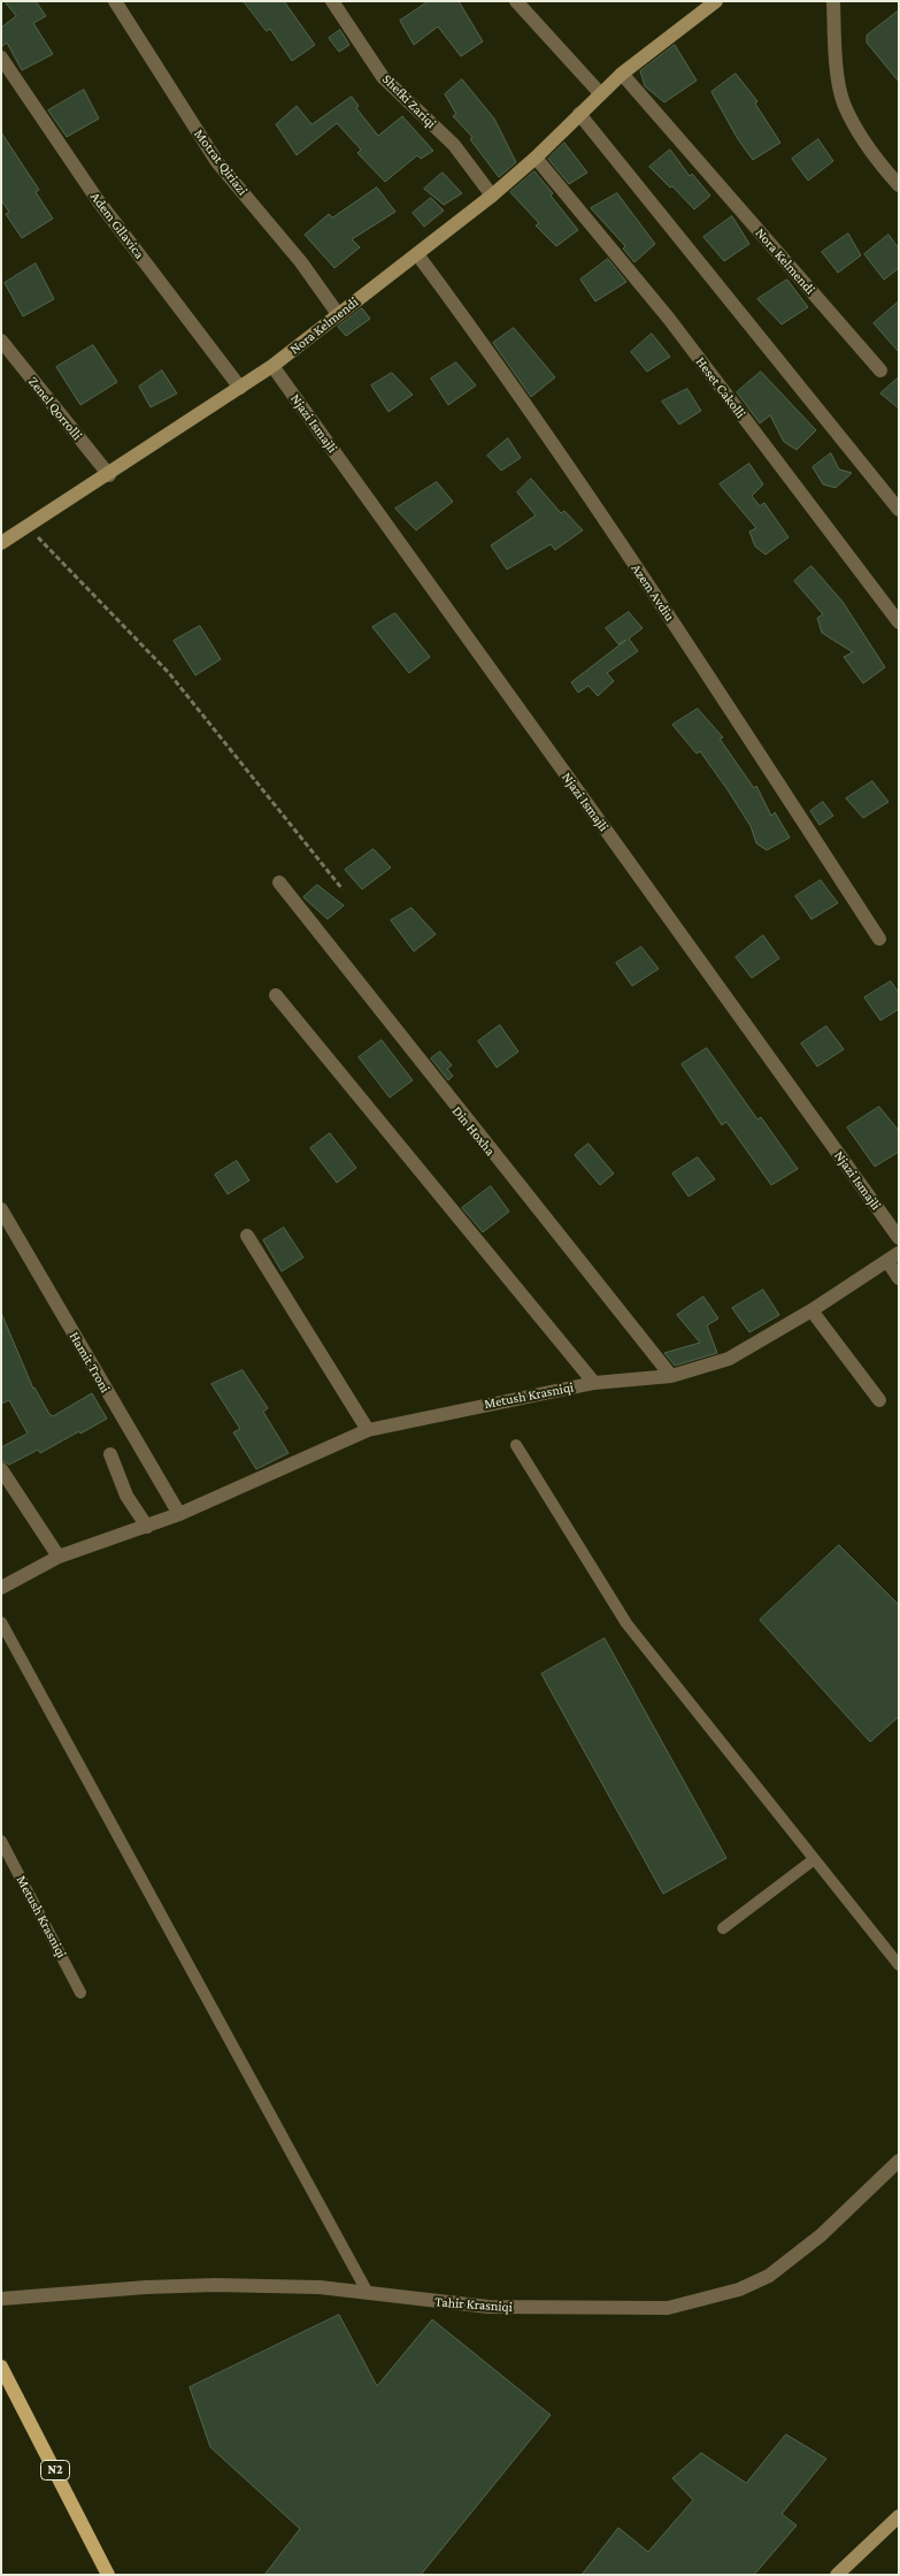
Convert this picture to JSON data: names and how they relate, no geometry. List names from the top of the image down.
{
  "streets": {
    "main road": ["N2"],
    "street": [
      "Shefki Zariqi",
      "Motrat Qiriazi",
      "Adem Gllavica",
      "Nora Kelmendi",
      "Heset Cakolli",
      "Zenel Qorrolli",
      "Njazi Ismajli",
      "Azem Avdiu",
      "Din Hoxha",
      "Hamit Troni",
      "Metush Krasniqi",
      "Tahir Krasniqi"
    ]
  },
  "crossings": [
    ["Shefki Zariqi", "Nora Kelmendi"],
    ["Motrat Qiriazi", "Nora Kelmendi"],
    ["Adem Gllavica", "Nora Kelmendi"],
    ["Nora Kelmendi", "Heset Cakolli"],
    ["Nora Kelmendi", "Zenel Qorrolli"],
    ["Nora Kelmendi", "Njazi Ismajli"],
    ["Nora Kelmendi", "Azem Avdiu"],
    ["Din Hoxha", "Metush Krasniqi"],
    ["Hamit Troni", "Metush Krasniqi"]
  ]
}
